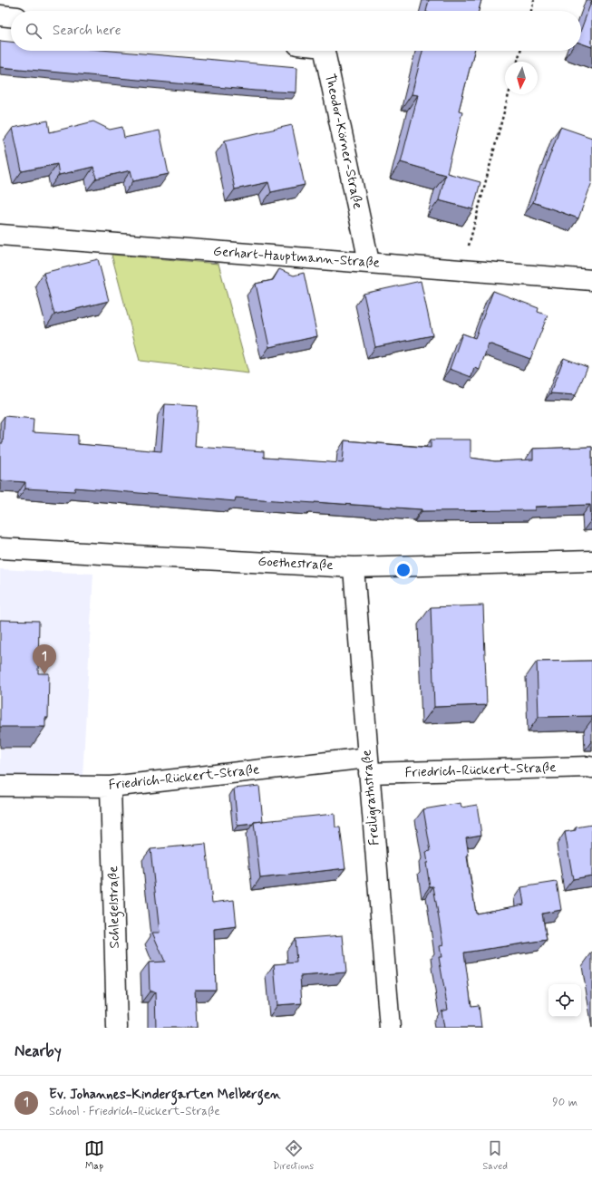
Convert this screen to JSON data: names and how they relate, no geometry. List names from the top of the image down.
{
  "streets": {
    "street": [
      "Theodor-Körner-Straße",
      "Gerhart-Hauptmann-Straße",
      "Goethestraße",
      "Friedrich-Rückert-Straße",
      "Freiligrathstraße",
      "Schlegelstraße"
    ]
  },
  "crossings": [
    ["Theodor-Körner-Straße", "Gerhart-Hauptmann-Straße"],
    ["Goethestraße", "Freiligrathstraße"],
    ["Friedrich-Rückert-Straße", "Freiligrathstraße"],
    ["Friedrich-Rückert-Straße", "Schlegelstraße"]
  ],
  "north": "bottom",
  "page": {
    "search": "Search here",
    "pins": "1",
    "heading": "Nearby",
    "list": [
      {
        "mark": "1",
        "name": "Ev. Johannes-Kindergarten Melbergen",
        "note": "School · Friedrich-Rückert-Straße",
        "value": "90 m"
      }
    ],
    "nav": ["Map", "Directions", "Saved"]
  }
}
